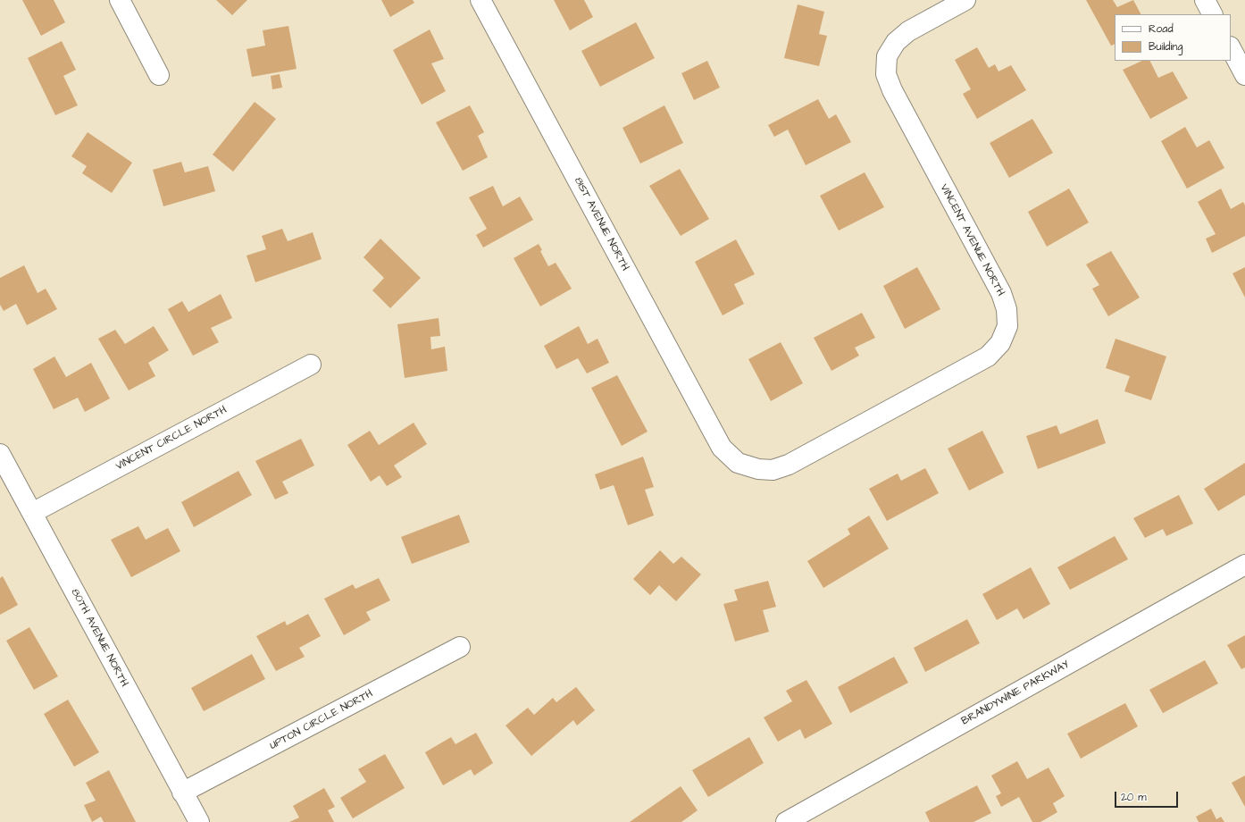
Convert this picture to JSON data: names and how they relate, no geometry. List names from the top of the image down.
{
  "streets": {
    "street": [
      "81ST AVENUE NORTH",
      "VINCENT AVENUE NORTH",
      "VINCENT CIRCLE NORTH",
      "80TH AVENUE NORTH",
      "BRANDYWINE PARKWAY",
      "UPTON CIRCLE NORTH"
    ]
  },
  "crossings": [
    ["81ST AVENUE NORTH", "VINCENT AVENUE NORTH"],
    ["VINCENT CIRCLE NORTH", "80TH AVENUE NORTH"],
    ["80TH AVENUE NORTH", "UPTON CIRCLE NORTH"]
  ],
  "legend": ["Road", "Building"],
  "scale_bar": "20 m"
}
